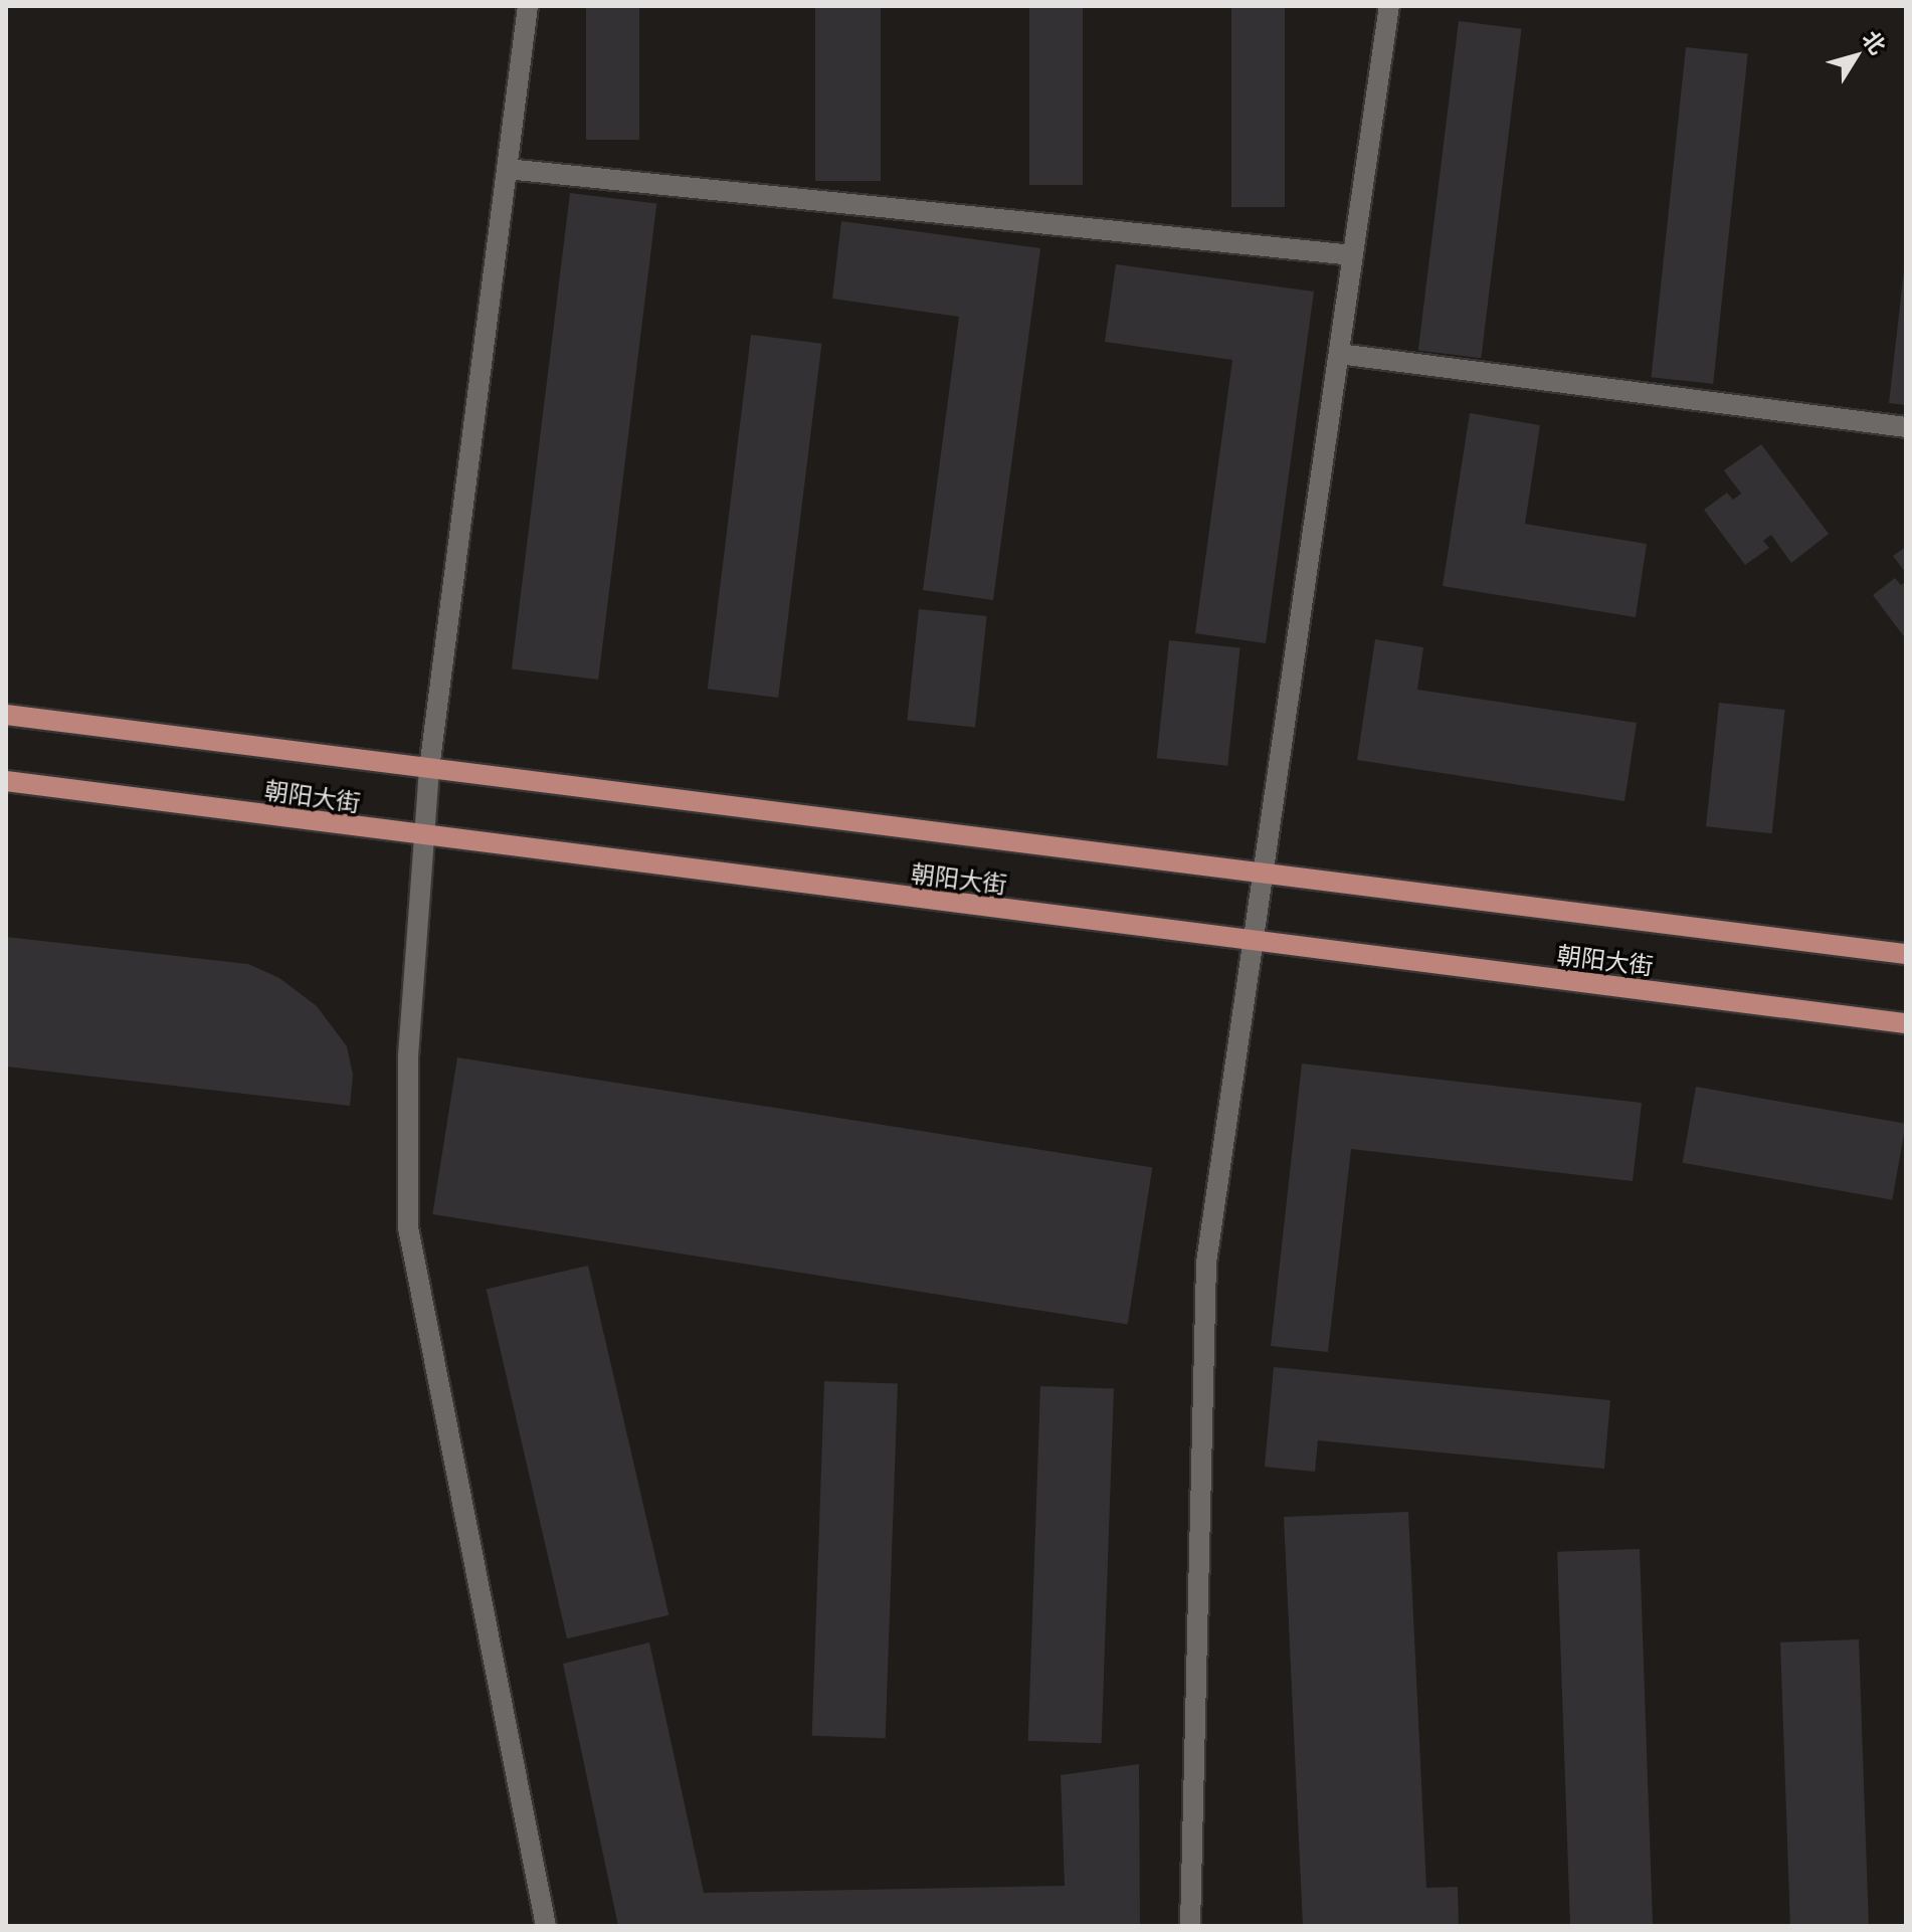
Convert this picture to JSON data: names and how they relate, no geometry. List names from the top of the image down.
{
  "streets": {
    "main road": ["朝阳大街"]
  },
  "north": "top right"
}
